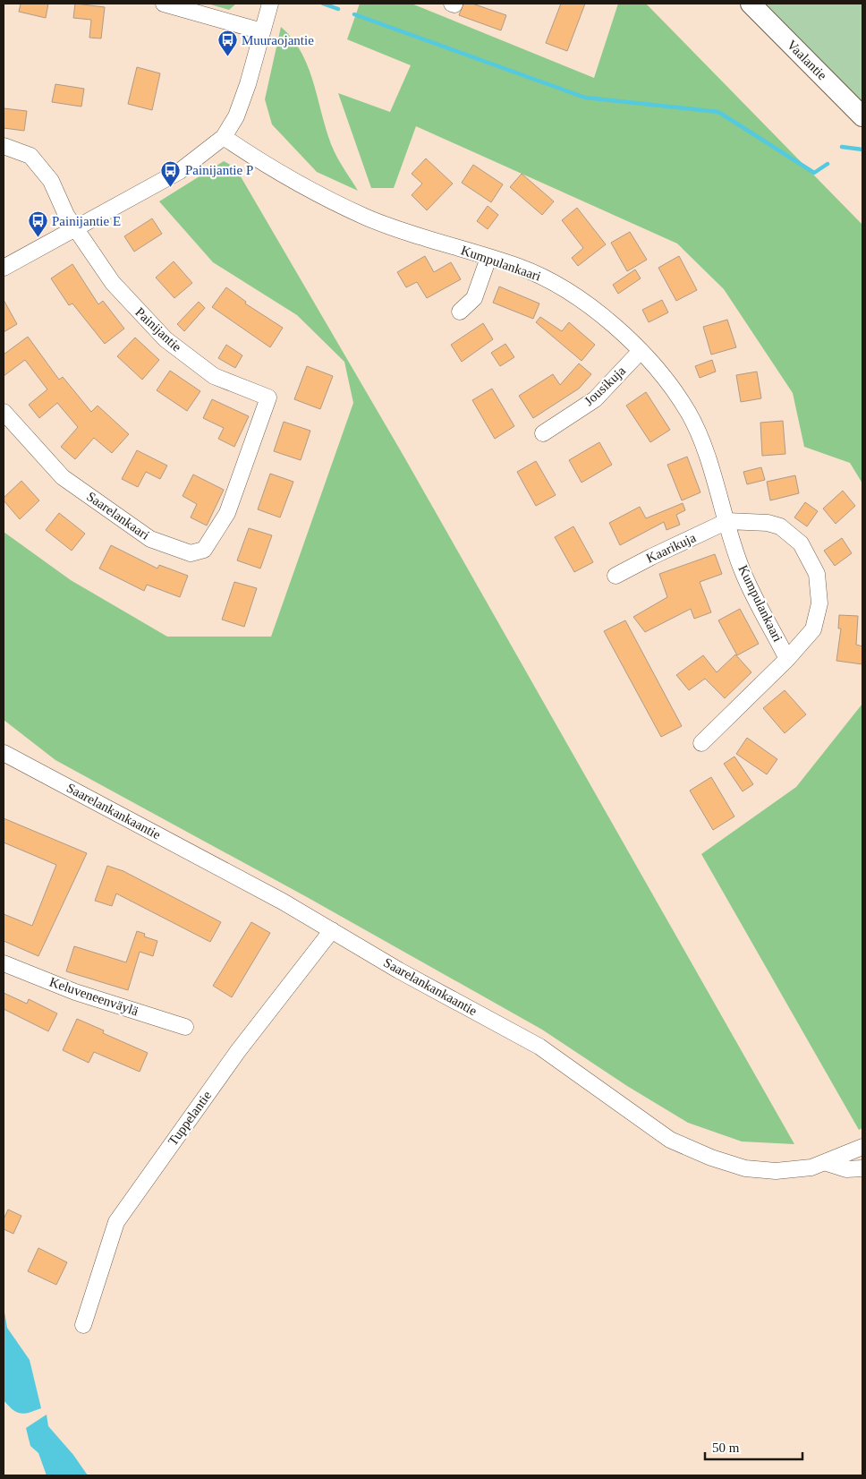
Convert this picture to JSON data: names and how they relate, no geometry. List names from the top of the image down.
{
  "streets": {
    "street": [
      "Vaalantie",
      "Kumpulankaari",
      "Painijantie",
      "Jousikuja",
      "Saarelankaari",
      "Kaarikuja",
      "Saarelankankaantie",
      "Keluveneenväylä",
      "Tuppelantie"
    ]
  },
  "crossings": [
    ["Kumpulankaari", "Jousikuja"],
    ["Kumpulankaari", "Kaarikuja"],
    ["Painijantie", "Saarelankaari"],
    ["Saarelankankaantie", "Tuppelantie"]
  ],
  "places": {
    "bus stop": ["Muuraojantie", "Painijantie P", "Painijantie E"]
  },
  "scale_bar": "50 m"
}
